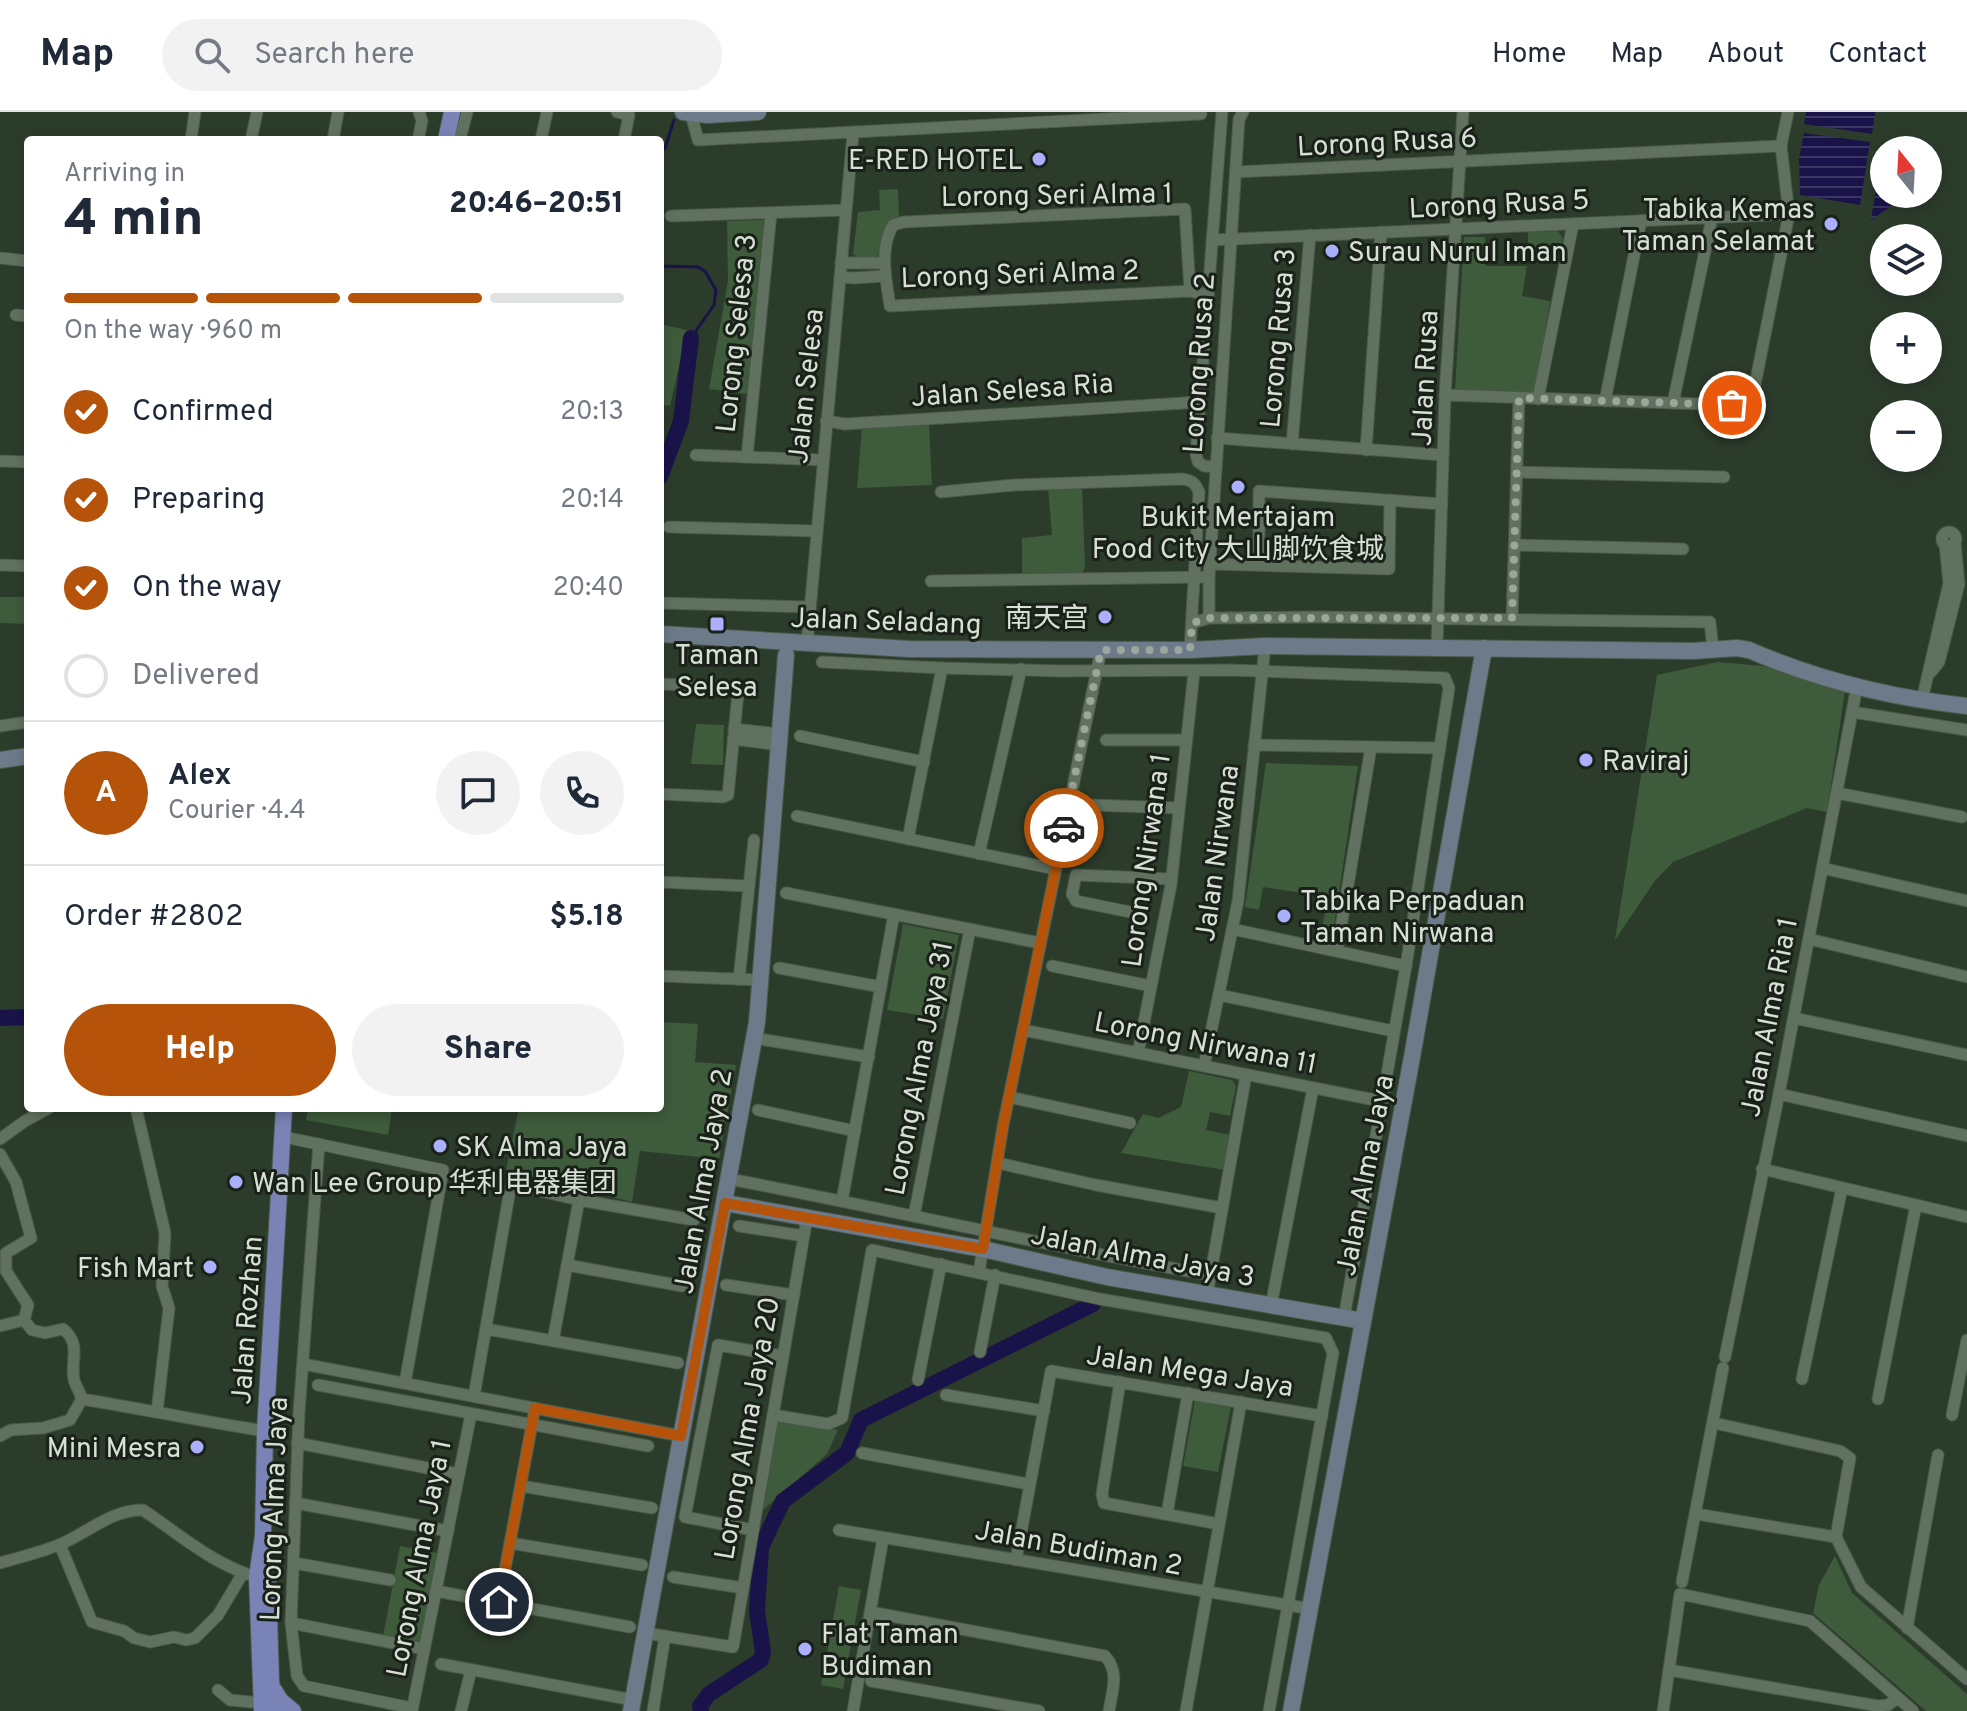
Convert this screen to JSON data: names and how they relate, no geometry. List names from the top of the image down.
{
  "streets": {
    "main road": ["Jalan Rozhan"],
    "street": [
      "Lorong Rusa 6",
      "Lorong Seri Alma 1",
      "Lorong Rusa 5",
      "Lorong Seri Alma 2",
      "Lorong Selesa 3",
      "Lorong Rusa 3",
      "Lorong Rusa 2",
      "Jalan Rusa",
      "Jalan Selesa",
      "Jalan Selesa Ria",
      "Jalan Seladang",
      "Jalan Nirwana",
      "Lorong Nirwana 1",
      "Jalan Alma Ria 1",
      "Lorong Nirwana 11",
      "Lorong Alma Jaya 31",
      "Jalan Alma Jaya",
      "Jalan Alma Jaya 2",
      "Jalan Alma Jaya 3",
      "Jalan Mega Jaya",
      "Lorong Alma Jaya 20",
      "Lorong Alma Jaya",
      "Jalan Budiman 2",
      "Lorong Alma Jaya 1"
    ]
  },
  "crossings": [
    ["Lorong Rusa 6", "Lorong Rusa 2"],
    ["Lorong Rusa 6", "Jalan Rusa"],
    ["Lorong Seri Alma 1", "Lorong Seri Alma 2"],
    ["Lorong Rusa 5", "Lorong Rusa 3"],
    ["Lorong Rusa 5", "Lorong Rusa 2"],
    ["Lorong Rusa 5", "Jalan Rusa"],
    ["Jalan Rusa", "Jalan Seladang"],
    ["Jalan Selesa", "Jalan Selesa Ria"],
    ["Jalan Selesa", "Jalan Seladang"],
    ["Jalan Seladang", "Jalan Nirwana"],
    ["Jalan Seladang", "Lorong Nirwana 1"],
    ["Jalan Seladang", "Jalan Alma Ria 1"],
    ["Jalan Seladang", "Jalan Alma Jaya"],
    ["Jalan Nirwana", "Lorong Nirwana 11"],
    ["Lorong Nirwana 1", "Lorong Nirwana 11"],
    ["Lorong Alma Jaya 31", "Jalan Alma Jaya 3"],
    ["Jalan Alma Jaya", "Jalan Alma Jaya 3"],
    ["Jalan Alma Jaya", "Jalan Budiman 2"],
    ["Jalan Alma Jaya 2", "Jalan Alma Jaya 3"],
    ["Jalan Alma Jaya 3", "Jalan Mega Jaya"],
    ["Jalan Alma Jaya 3", "Lorong Alma Jaya 20"],
    ["Lorong Alma Jaya", "Lorong Alma Jaya 1"]
  ],
  "places": {
    "other": [
      "E-RED HOTEL",
      "Tabika Kemas Taman Selamat",
      "Surau Nurul Iman",
      "Bukit Mertajam Food City 大山脚饮食城",
      "南天宫",
      "Raviraj",
      "Tabika Perpaduan Taman Nirwana",
      "SK Alma Jaya",
      "Wan Lee Group 华利电器集团",
      "Fish Mart",
      "Mini Mesra",
      "Flat Taman Budiman"
    ],
    "transit": ["Taman Selesa"]
  },
  "north": "top",
  "page": {
    "header": "Map",
    "search": "Search here",
    "nav": [
      "Home",
      "Map",
      "About",
      "Contact"
    ],
    "map_buttons": ["+", "−"],
    "heading": ["4 min", "Arriving in", "20:46–20:51"],
    "panel": [
      "Alex",
      "Courier · 4.4",
      "Order #2802",
      "$5.18"
    ],
    "bar": "On the way · 960 m",
    "list": [
      ["Confirmed", "20:13"],
      ["Preparing", "20:14"],
      ["On the way", "20:40"],
      "Delivered"
    ],
    "round": "A",
    "buttons": ["Help", "Share"]
  }
}
